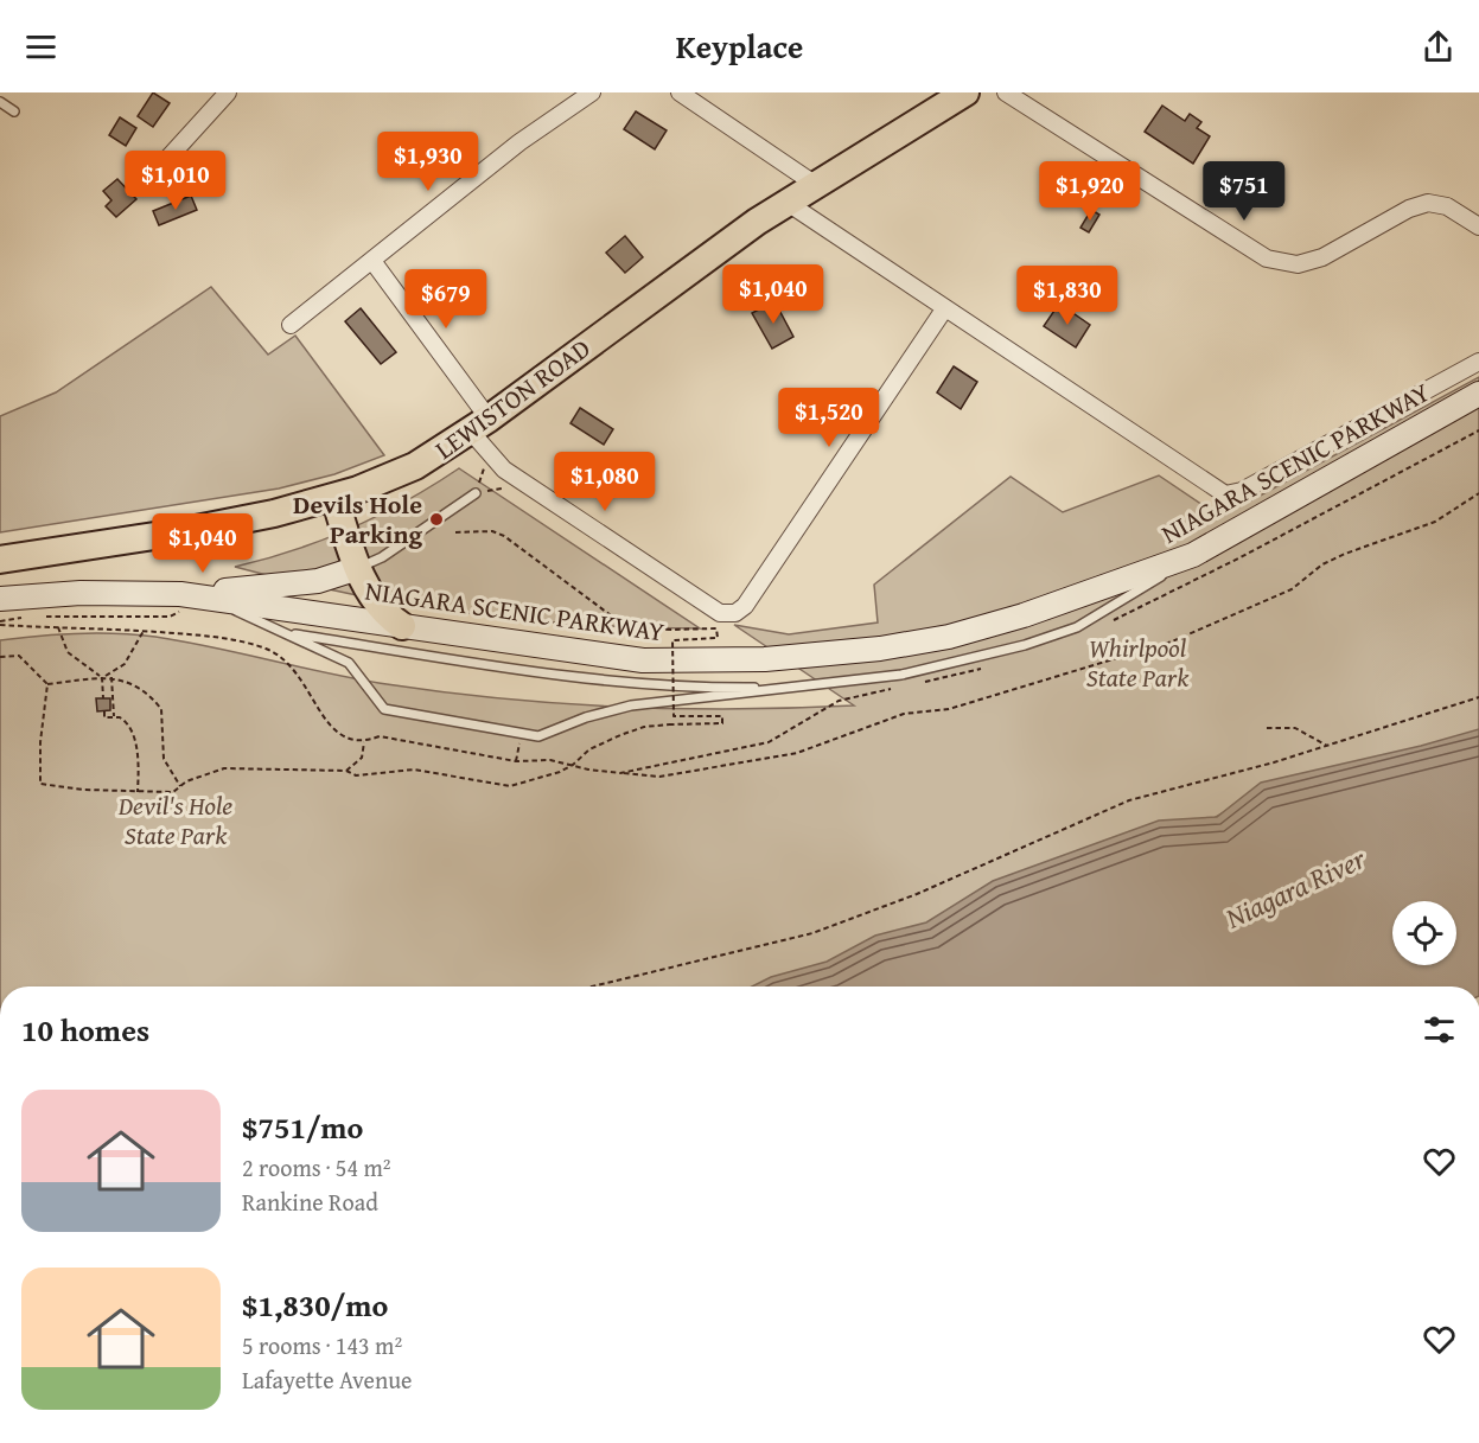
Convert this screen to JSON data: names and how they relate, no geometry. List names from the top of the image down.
{
  "streets": {
    "main road": ["LEWISTON ROAD", "NIAGARA SCENIC PARKWAY"]
  },
  "water": ["Niagara River"],
  "parks": ["Whirlpool State Park", "Devil's Hole State Park"],
  "places": ["Devils Hole Parking"],
  "page": {
    "header": "Keyplace",
    "price": [
      "$1,930",
      "$1,010",
      "$1,920",
      "$751",
      "$1,040",
      "$1,830",
      "$679",
      "$1,520",
      "$1,080",
      "$1,040"
    ],
    "heading": "10 homes",
    "list": [
      {
        "name": "$751/mo",
        "note": "2 rooms · 54 m² · Rankine Road"
      },
      {
        "name": "$1,830/mo",
        "note": "5 rooms · 143 m² · Lafayette Avenue"
      }
    ]
  }
}
